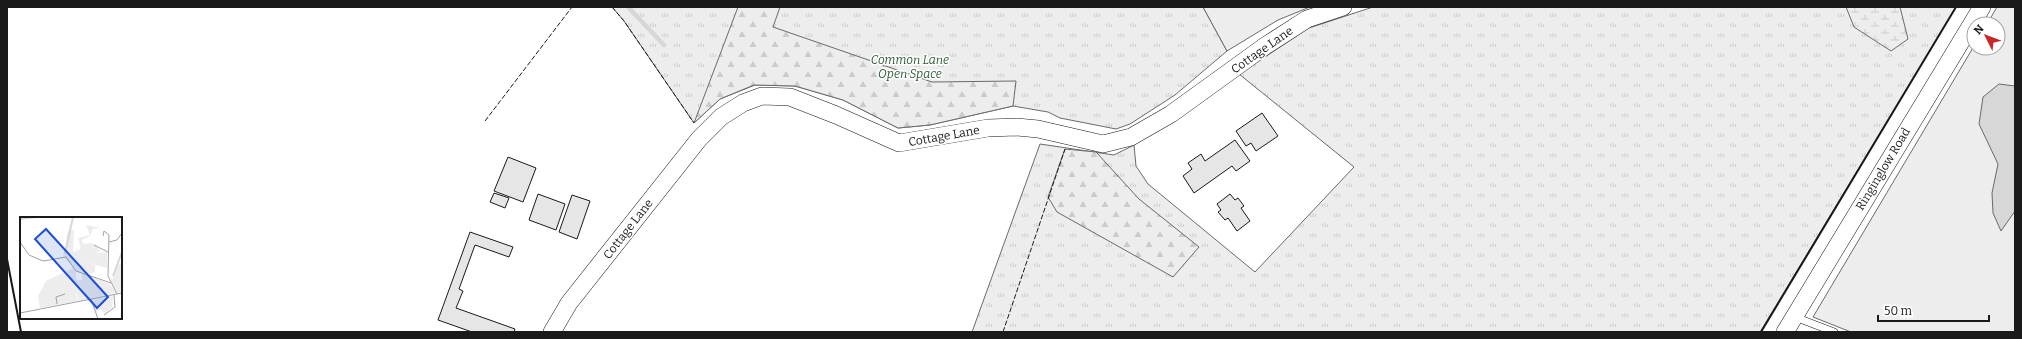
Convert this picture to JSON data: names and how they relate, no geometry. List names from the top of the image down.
{
  "streets": {
    "street": ["Cottage Lane", "Ringinglow Road"]
  },
  "parks": ["Common Lane Open Space"],
  "scale_bar": "50 m",
  "north": "top left"
}
